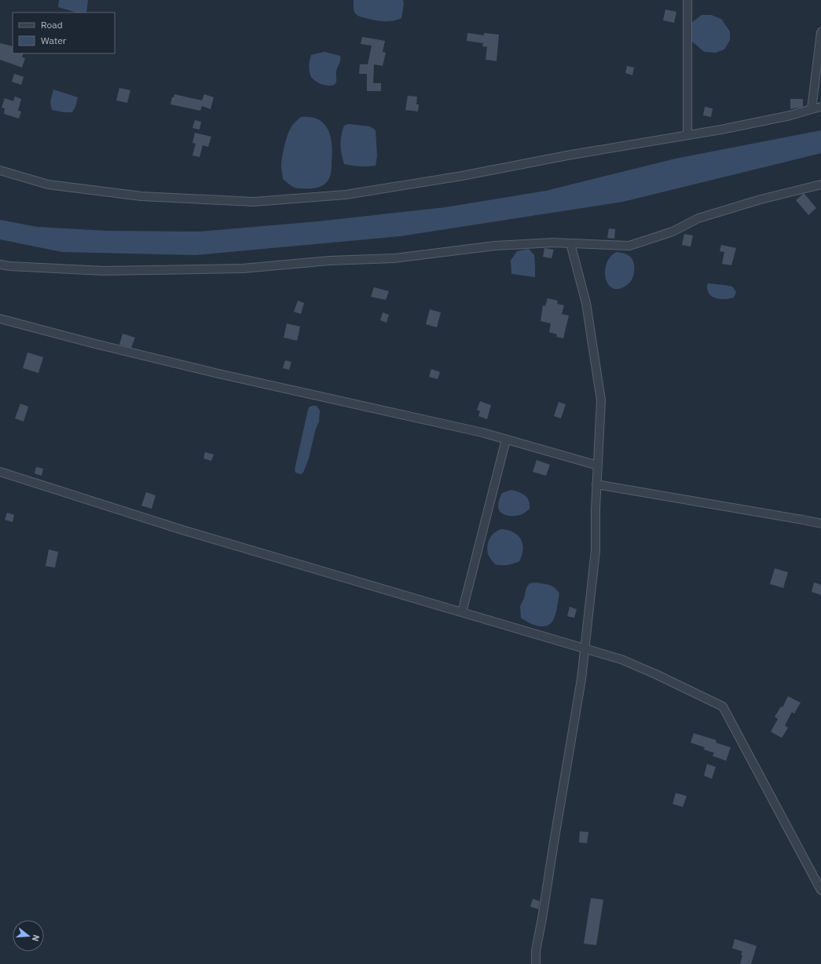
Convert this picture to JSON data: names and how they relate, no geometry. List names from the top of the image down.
{
  "legend": ["Road", "Water"],
  "north": "right"
}
